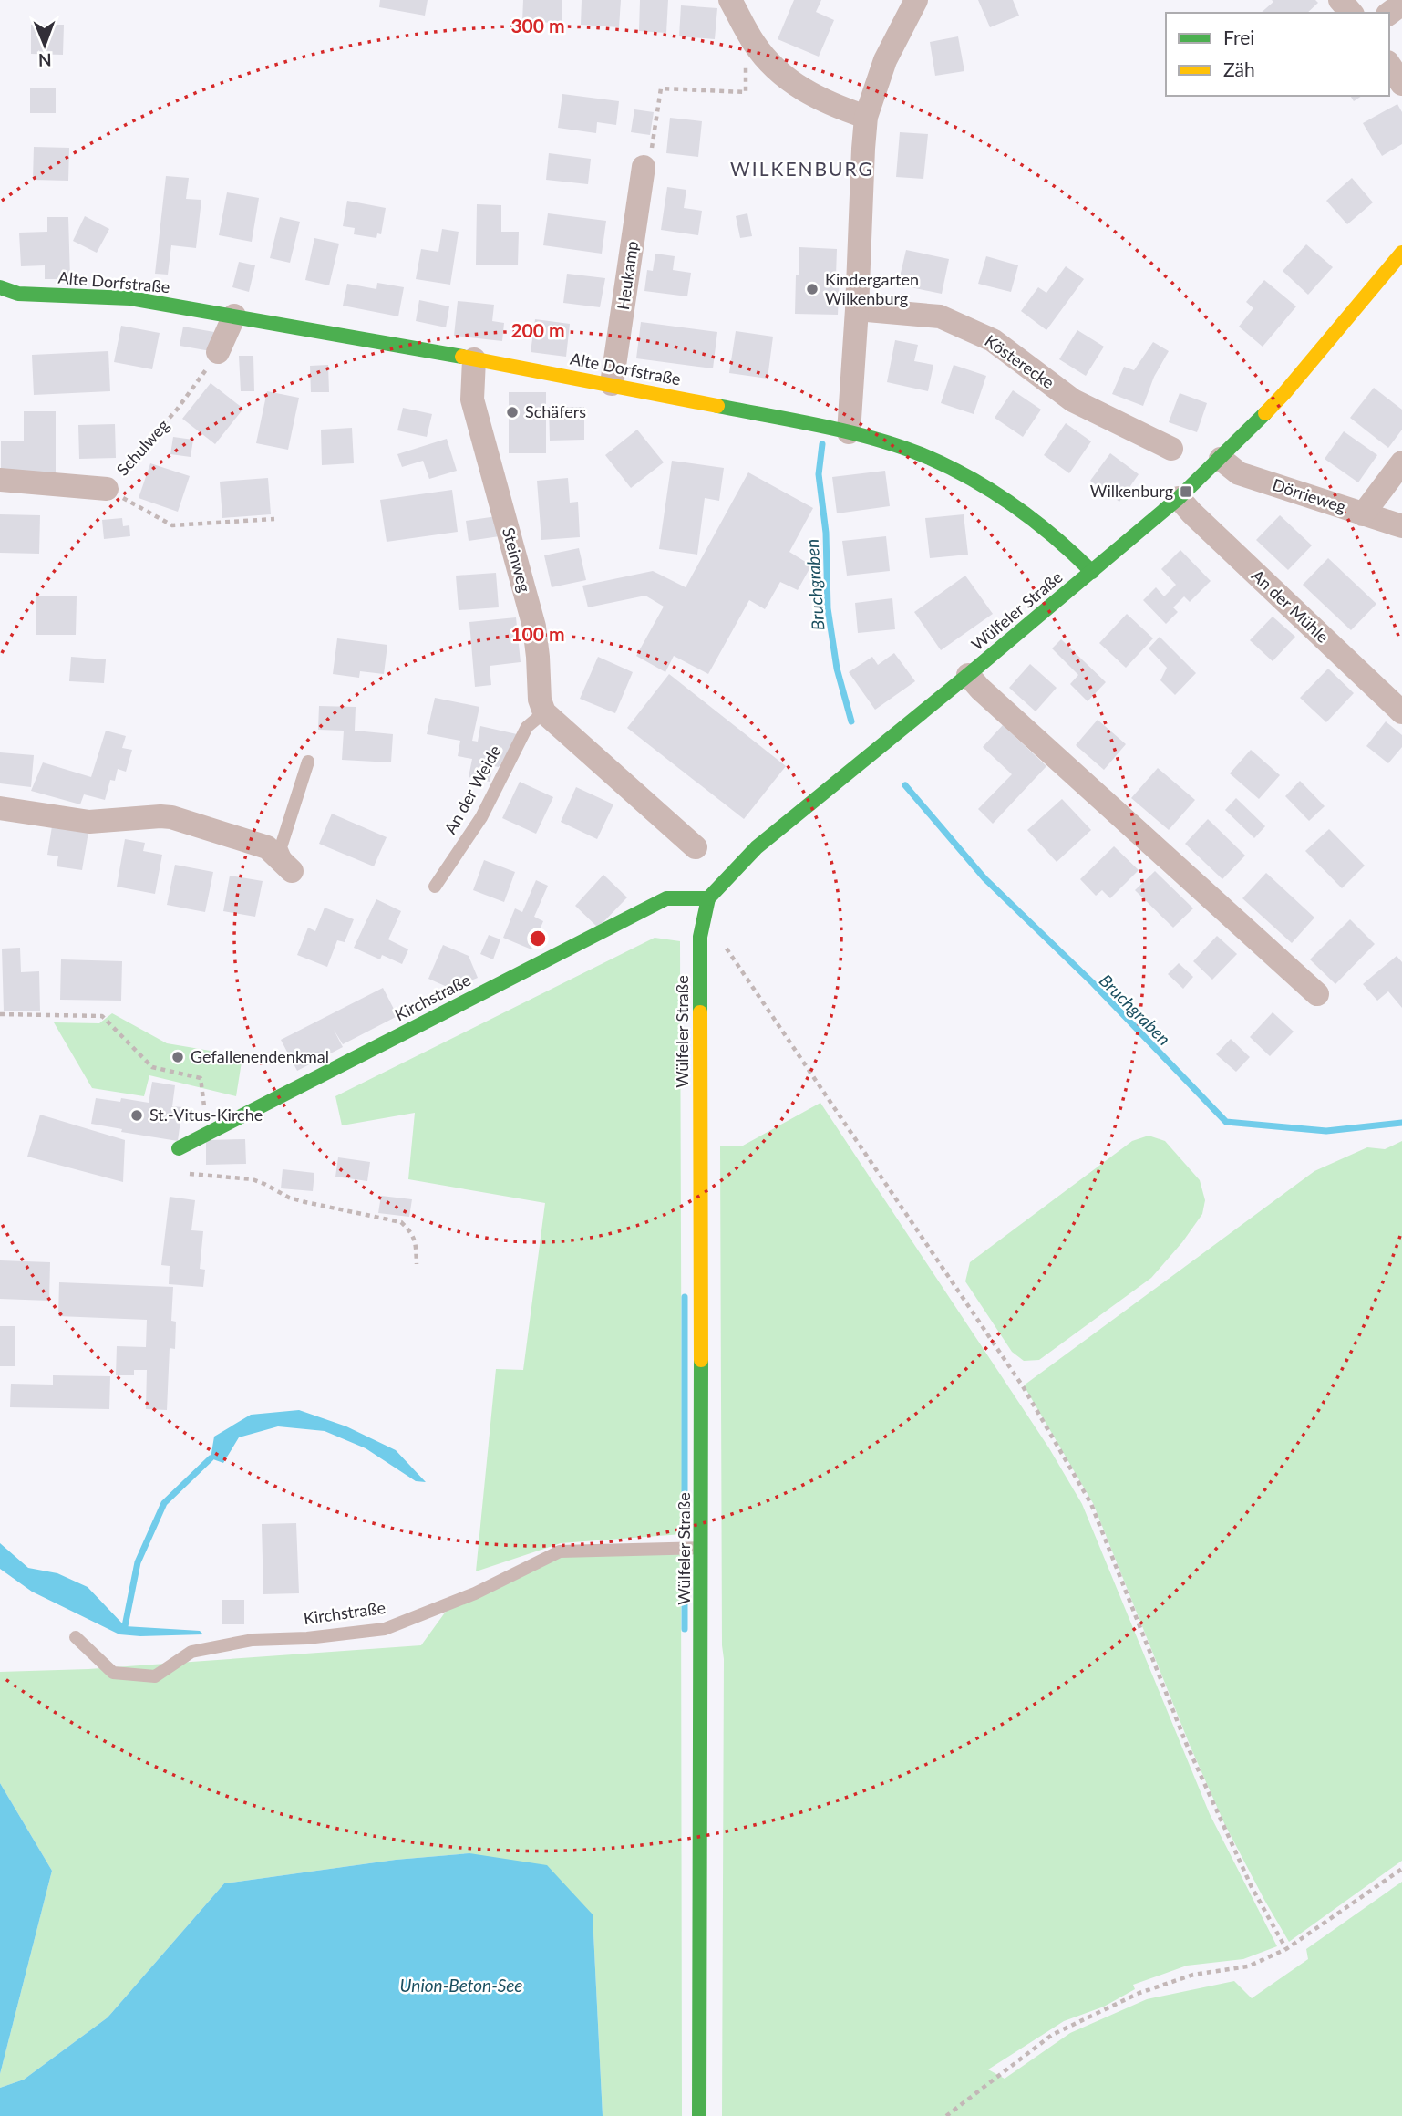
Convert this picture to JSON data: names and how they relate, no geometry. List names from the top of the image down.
{
  "streets": {
    "main road": ["Alte Dorfstraße", "Wülfeler Straße", "Kirchstraße"],
    "street": [
      "Heukamp",
      "Kösterecke",
      "Schulweg",
      "Dörrieweg",
      "Steinweg",
      "An der Mühle"
    ],
    "lane": ["An der Weide"]
  },
  "crossings": [
    ["Heukamp", "Alte Dorfstraße"],
    ["Alte Dorfstraße", "Steinweg"],
    ["Alte Dorfstraße", "Wülfeler Straße"],
    ["Dörrieweg", "Wülfeler Straße"],
    ["Steinweg", "An der Weide"],
    ["An der Mühle", "Wülfeler Straße"],
    ["Wülfeler Straße", "Kirchstraße"]
  ],
  "districts": ["WILKENBURG"],
  "water": ["Bruchgraben", "Union-Beton-See"],
  "places": {
    "other": [
      "Kindergarten Wilkenburg",
      "Schäfers",
      "Gefallenendenkmal",
      "St.-Vitus-Kirche"
    ],
    "transit": ["Wilkenburg"]
  },
  "legend": ["Frei", "Zäh"],
  "north": "bottom",
  "rings": ["300 m", "200 m", "100 m"]
}
